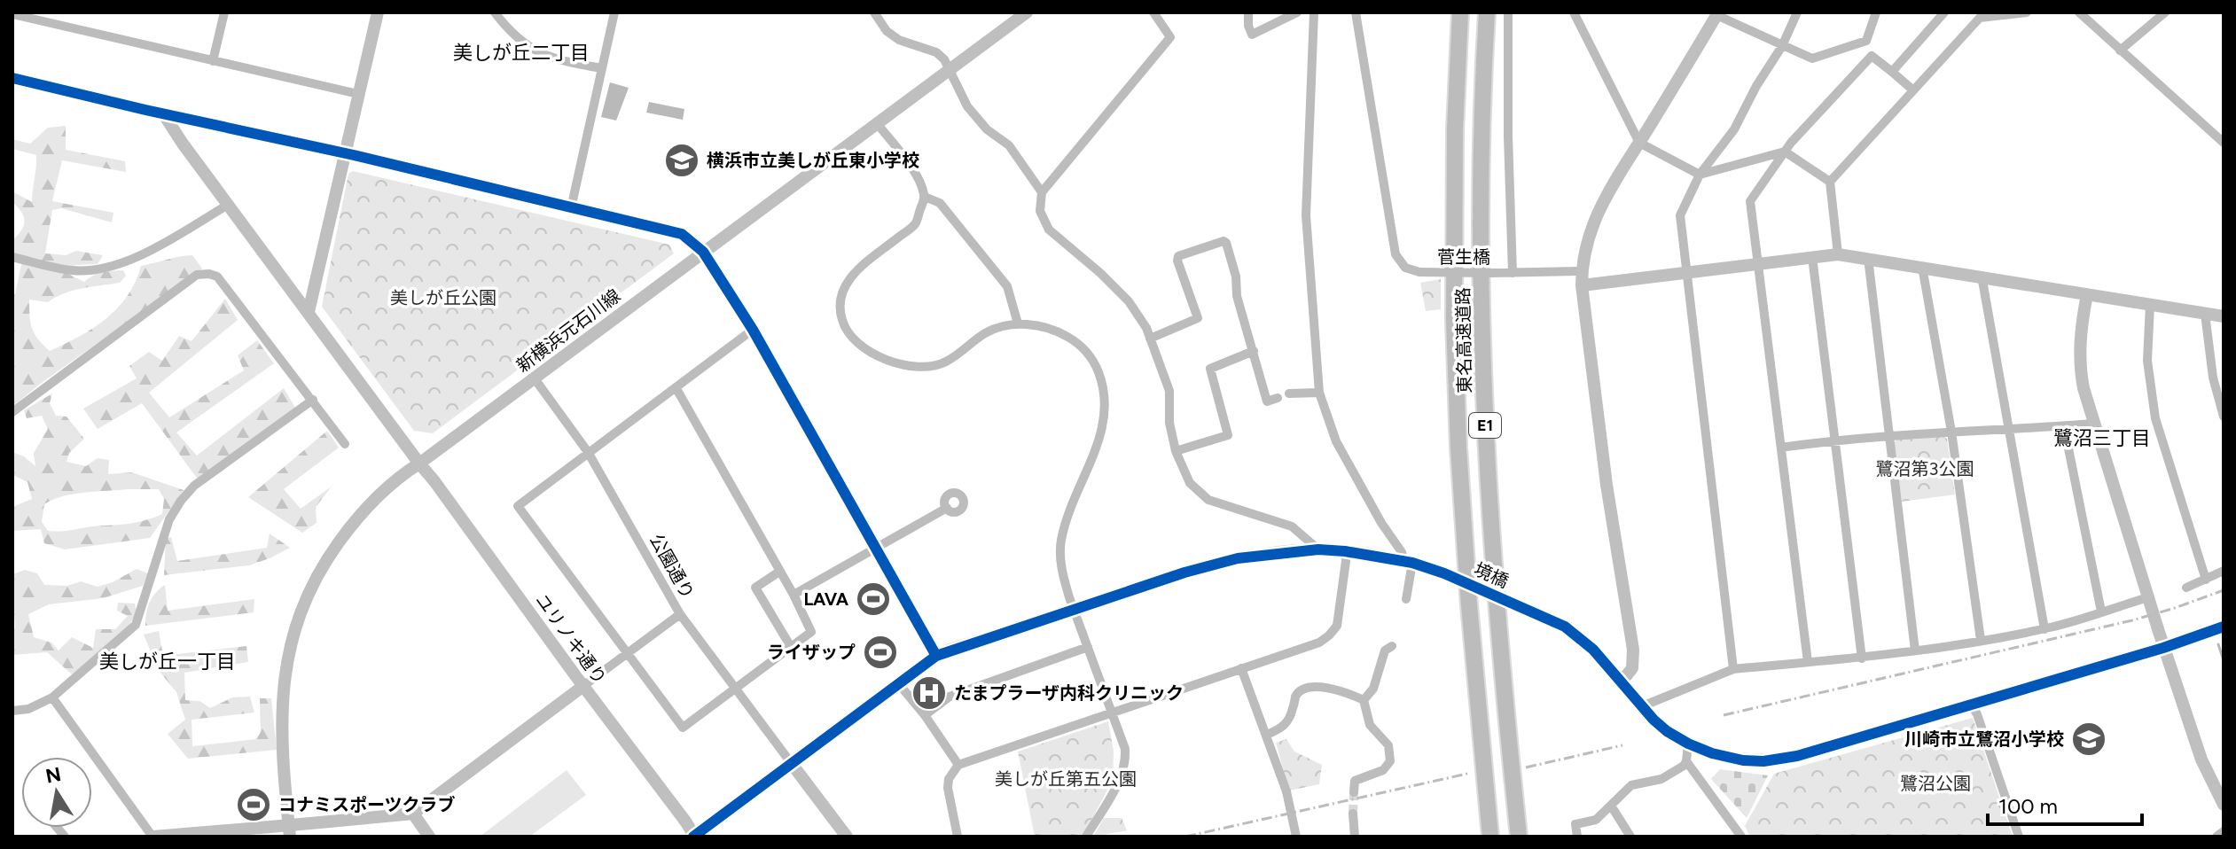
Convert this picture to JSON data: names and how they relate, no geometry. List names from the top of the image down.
{
  "streets": {
    "highway": ["東名高速道路", "E1"],
    "street": [
      "菅生橋",
      "新横浜元石川線",
      "公園通り",
      "境橋",
      "ユリノキ通り"
    ]
  },
  "crossings": [
    ["新横浜元石川線", "公園通り"],
    ["新横浜元石川線", "ユリノキ通り"],
    ["公園通り", "境橋"],
    ["境橋", "ユリノキ通り"]
  ],
  "districts": ["美しが丘二丁目", "鷺沼三丁目", "美しが丘一丁目"],
  "parks": [
    "美しが丘公園",
    "鷺沼第3公園",
    "美しが丘第五公園",
    "鷺沼公園"
  ],
  "places": {
    "school or university": ["横浜市立美しが丘東小学校", "川崎市立鷺沼小学校"],
    "sports": ["LAVA", "ライザップ", "コナミスポーツクラブ"],
    "hospital": ["たまプラーザ内科クリニック"]
  },
  "scale_bar": "100 m",
  "north": "top"
}
